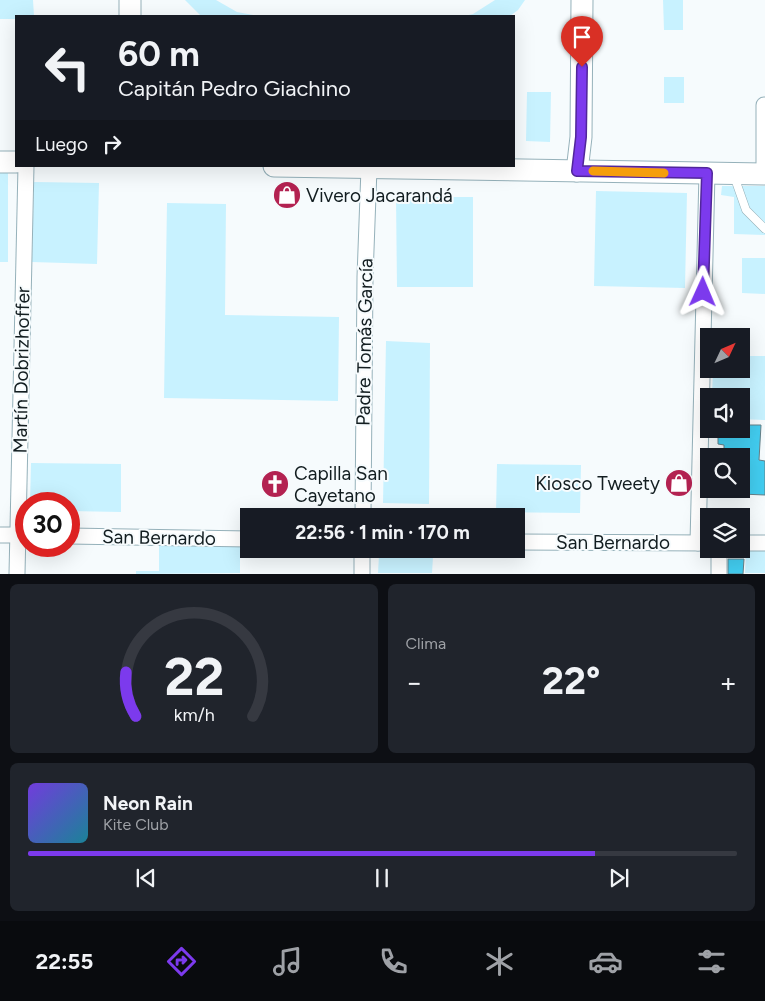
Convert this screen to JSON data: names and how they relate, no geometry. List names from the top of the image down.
{
  "streets": {
    "street": ["Padre Tomás García", "Martín Dobrizhoffer", "San Bernardo"]
  },
  "places": {
    "shop": ["Vivero Jacarandá", "Kiosco Tweety"],
    "church": ["Capilla San Cayetano"]
  },
  "north": "top right",
  "page": {
    "turn": ["60 m", "Capitán Pedro Giachino"],
    "then": "Luego",
    "limit": "30",
    "trip": "22:56 · 1 min · 170 m",
    "tile": "Clima",
    "heat": ["−", "22°", "+"],
    "song": ["Neon Rain", "Kite Club"],
    "tabs": "22:55",
    "gauge": ["22", "km/h"]
  }
}
